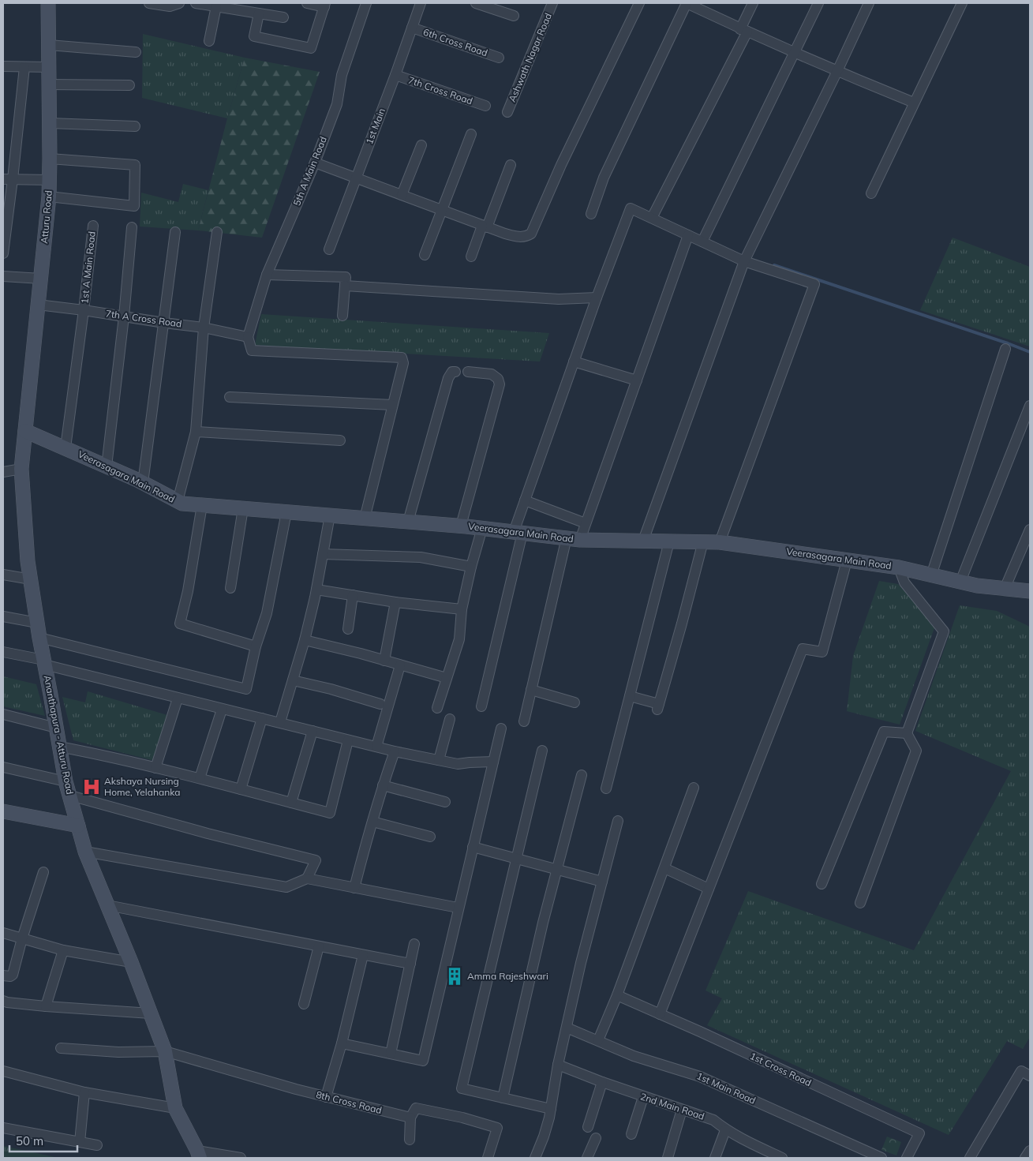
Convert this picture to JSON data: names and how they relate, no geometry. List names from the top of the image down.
{
  "streets": {
    "street": [
      "6th Cross Road",
      "Ashwath Nagar Road",
      "7th Cross Road",
      "1st Main",
      "5th A Main Road",
      "Atturu Road",
      "1st A Main Road",
      "7th A Cross Road",
      "Veerasagara Main Road",
      "Ananthapura - Atturu Road",
      "1st Cross Road",
      "1st Main Road",
      "8th Cross Road",
      "2nd Main Road"
    ]
  },
  "crossings": [
    ["6th Cross Road", "1st Main"],
    ["7th Cross Road", "1st Main"],
    ["5th A Main Road", "7th A Cross Road"],
    ["Atturu Road", "7th A Cross Road"],
    ["Atturu Road", "Veerasagara Main Road"],
    ["Atturu Road", "Ananthapura - Atturu Road"],
    ["1st A Main Road", "7th A Cross Road"],
    ["1st A Main Road", "Veerasagara Main Road"],
    ["Veerasagara Main Road", "Ananthapura - Atturu Road"],
    ["Ananthapura - Atturu Road", "8th Cross Road"]
  ],
  "places": {
    "hospital": ["Akshaya Nursing Home, Yelahanka"],
    "building": ["Amma Rajeshwari"]
  },
  "scale_bar": "50 m"
}
